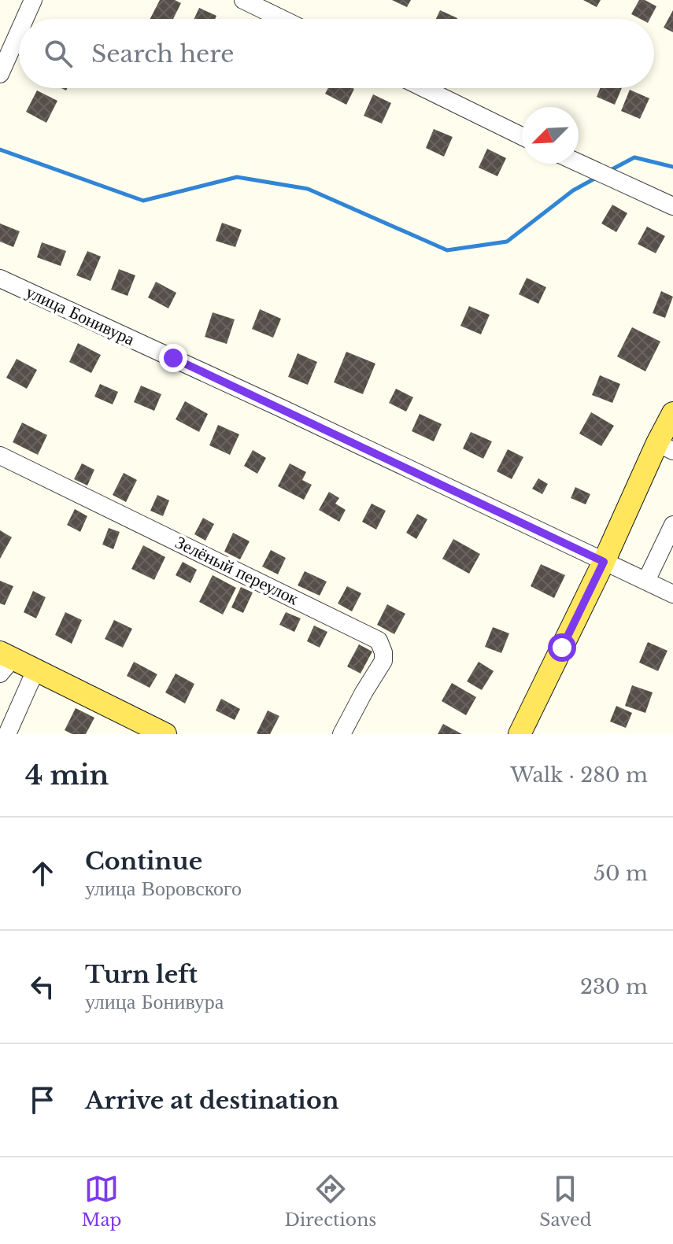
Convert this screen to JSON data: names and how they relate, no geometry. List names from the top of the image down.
{
  "streets": {
    "street": ["улица Бонивура", "Зелёный переулок"]
  },
  "north": "bottom left",
  "page": {
    "search": "Search here",
    "heading": ["4 min", "Walk · 280 m"],
    "list": [
      ["Continue", "улица Воровского", "50 m"],
      ["Turn left", "улица Бонивура", "230 m"],
      "Arrive at destination"
    ],
    "nav": ["Map", "Directions", "Saved"]
  }
}
